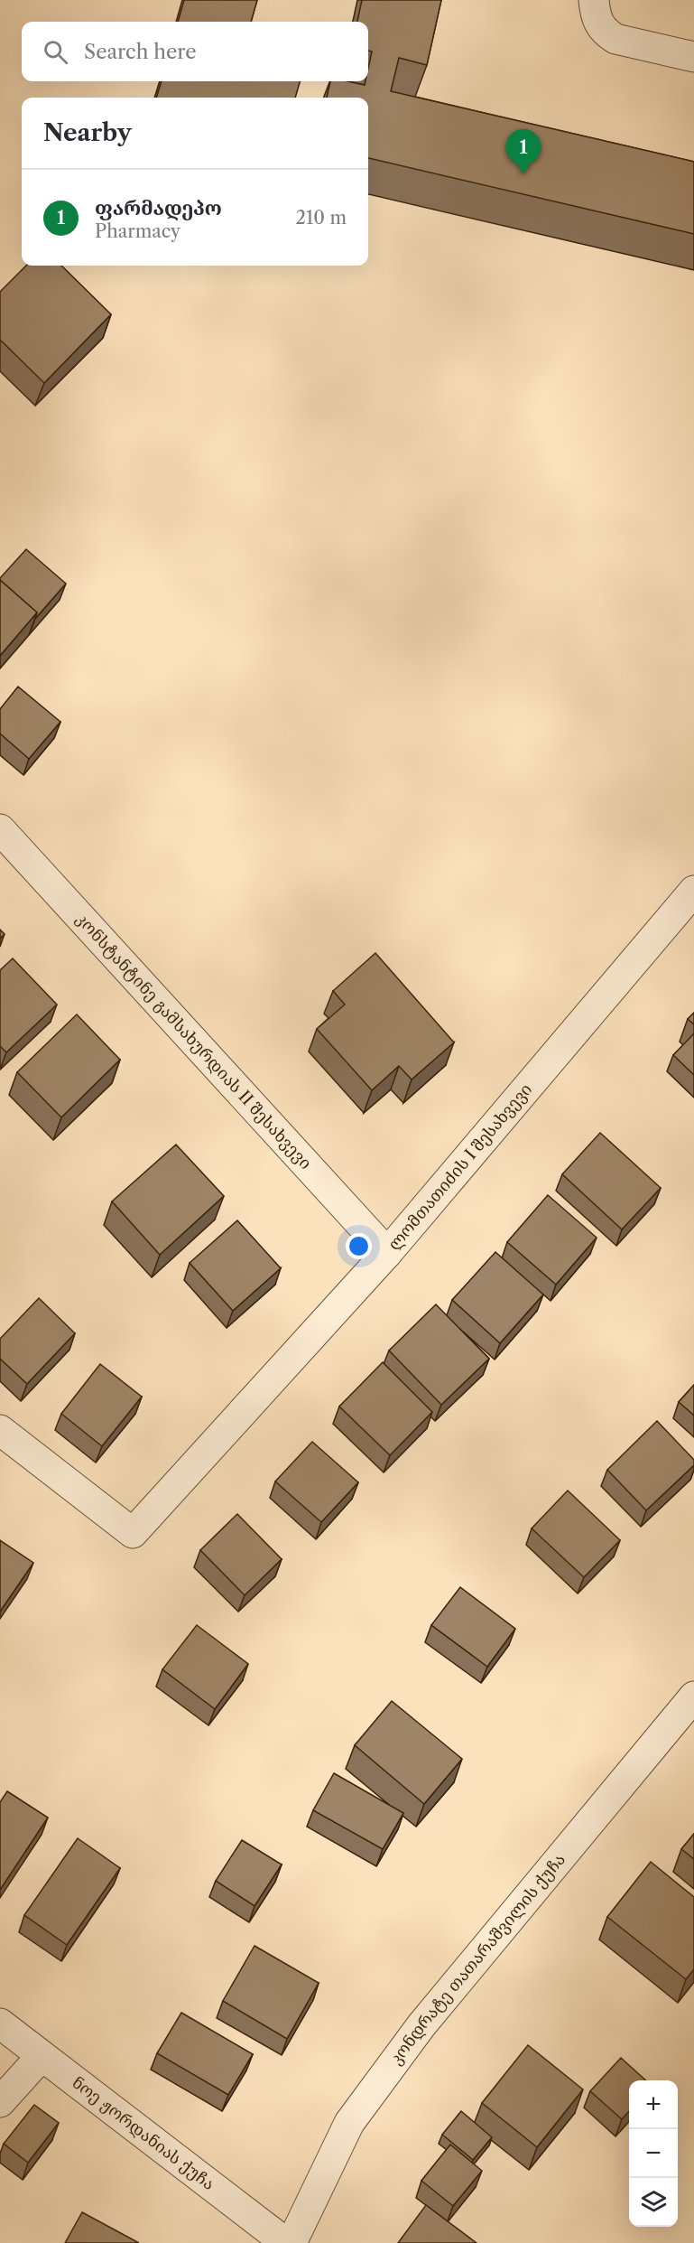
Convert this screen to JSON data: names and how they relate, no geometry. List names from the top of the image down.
{
  "streets": {
    "street": [
      "კონსტანტინე გამსახურდიას II შესახვევი",
      "ლომთათიძის I შესახვევი",
      "კონდრატე თათარაშვილის ქუჩა",
      "ნოე ჟორდანიას ქუჩა"
    ]
  },
  "crossings": [
    ["კონსტანტინე გამსახურდიას II შესახვევი", "ლომთათიძის I შესახვევი"]
  ],
  "page": {
    "search": "Search here",
    "heading": "Nearby",
    "pins": "1",
    "list": [
      {
        "mark": "1",
        "name": "ფარმადეპო",
        "note": "Pharmacy",
        "value": "210 m"
      }
    ],
    "map_buttons": ["+", "−"]
  }
}
